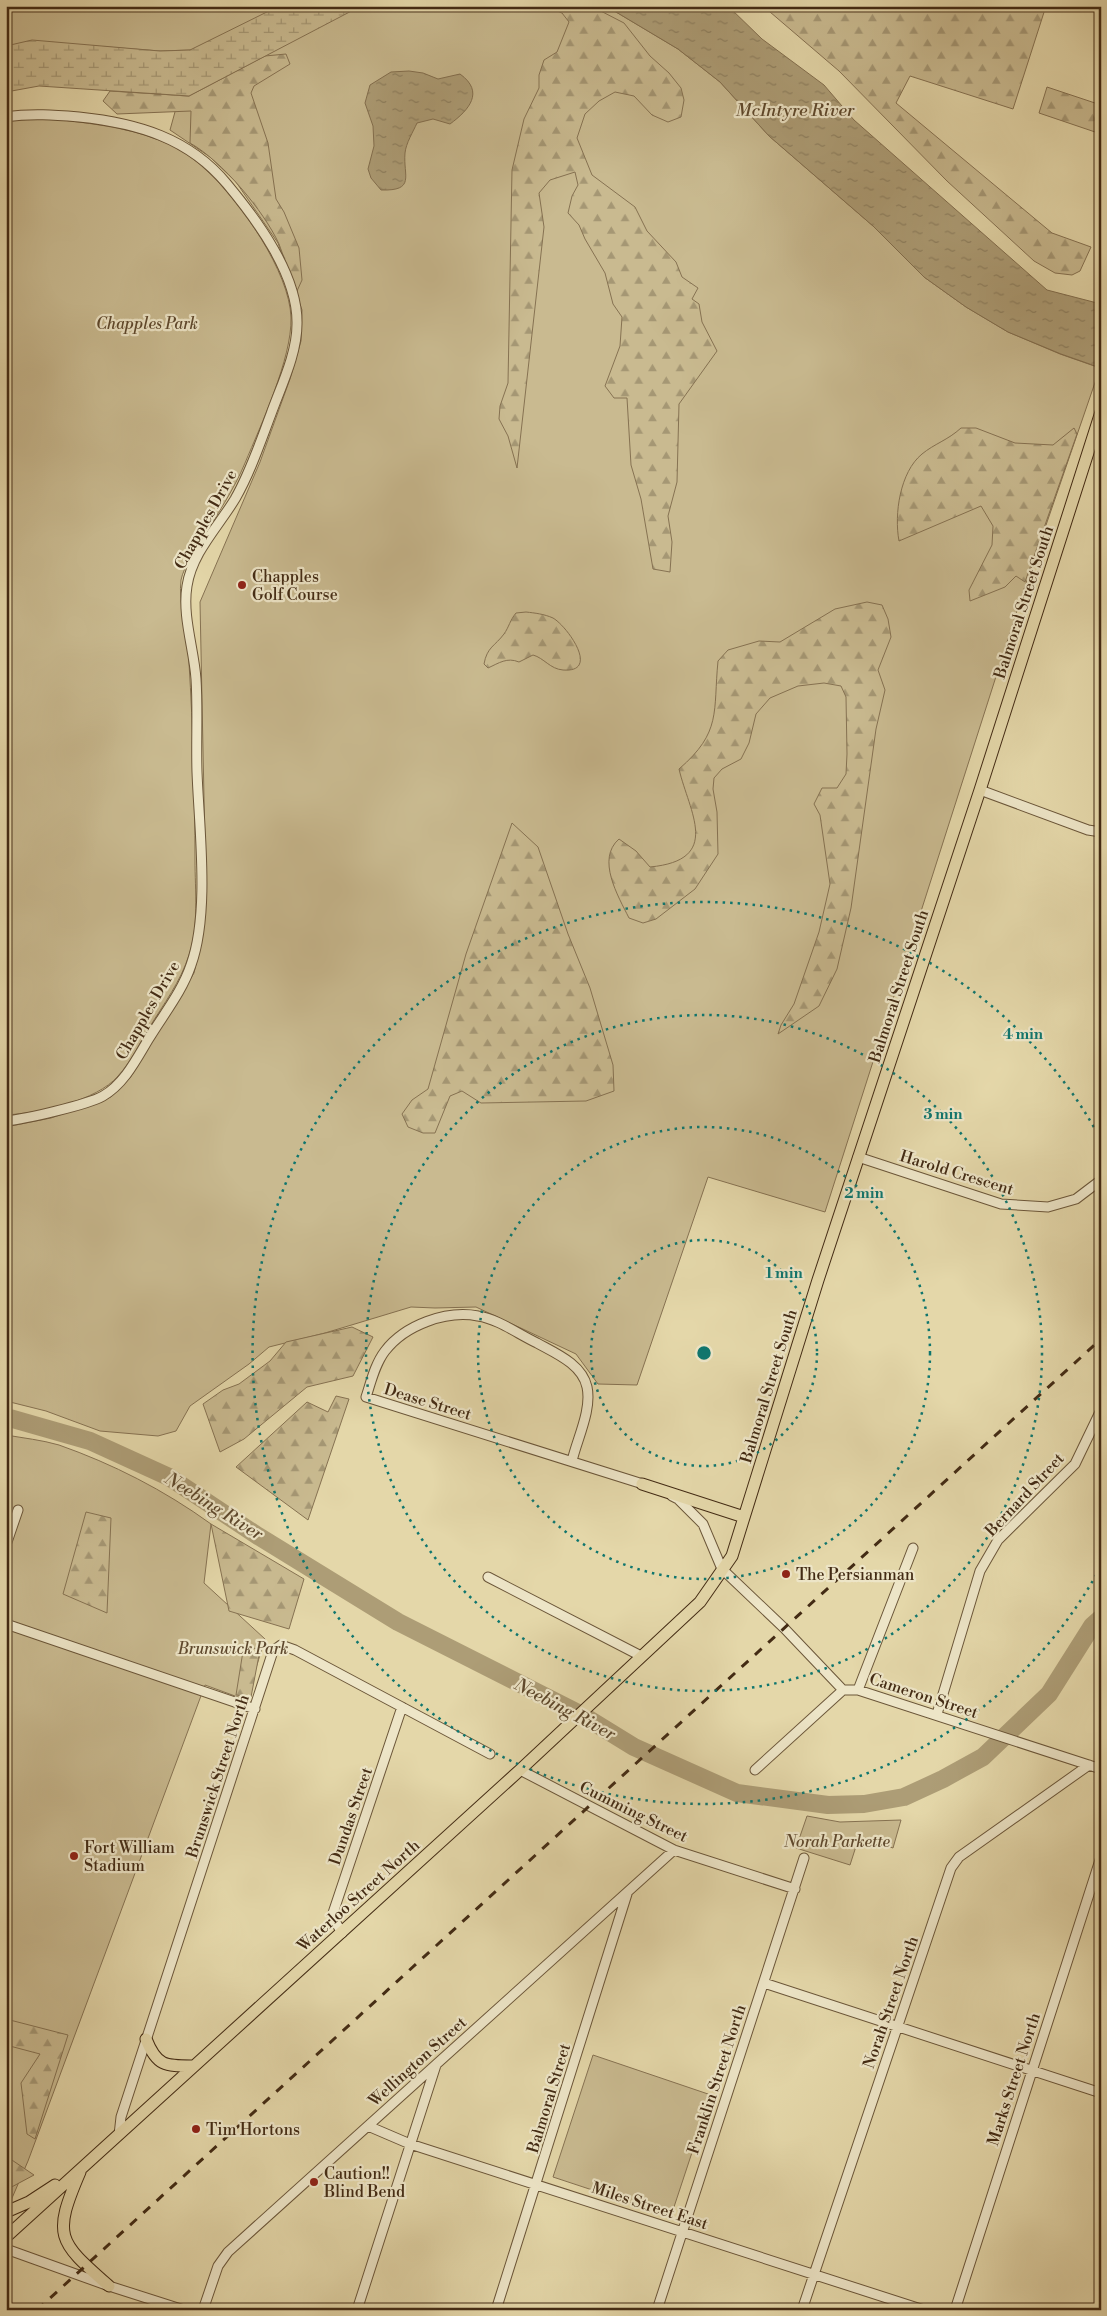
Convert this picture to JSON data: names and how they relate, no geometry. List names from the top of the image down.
{
  "streets": {
    "main road": ["Balmoral Street South", "Waterloo Street North"],
    "street": [
      "Chapples Drive",
      "Harold Crescent",
      "Dease Street",
      "Bernard Street",
      "Cameron Street",
      "Brunswick Street North",
      "Cumming Street",
      "Dundas Street",
      "Norah Street North",
      "Wellington Street",
      "Franklin Street North",
      "Marks Street North",
      "Balmoral Street",
      "Miles Street East"
    ]
  },
  "crossings": [
    ["Balmoral Street South", "Harold Crescent"],
    ["Balmoral Street South", "Dease Street"],
    ["Balmoral Street South", "Waterloo Street North"],
    ["Dease Street", "Waterloo Street North"],
    ["Bernard Street", "Cameron Street"],
    ["Cameron Street", "Norah Street North"],
    ["Brunswick Street North", "Dundas Street"],
    ["Brunswick Street North", "Waterloo Street North"],
    ["Cumming Street", "Waterloo Street North"],
    ["Cumming Street", "Wellington Street"],
    ["Cumming Street", "Franklin Street North"],
    ["Dundas Street", "Waterloo Street North"],
    ["Norah Street North", "Miles Street East"],
    ["Wellington Street", "Balmoral Street"],
    ["Wellington Street", "Miles Street East"],
    ["Franklin Street North", "Miles Street East"],
    ["Balmoral Street", "Miles Street East"]
  ],
  "water": ["McIntyre River", "Neebing River"],
  "parks": ["Chapples Park", "Brunswick Park", "Norah Parkette"],
  "places": [
    "Chapples Golf Course",
    "The Persianman",
    "Fort William Stadium",
    "Tim Hortons",
    "Caution!! Blind Bend"
  ],
  "rings": [
    "4 min",
    "3 min",
    "2 min",
    "1 min"
  ]
}
